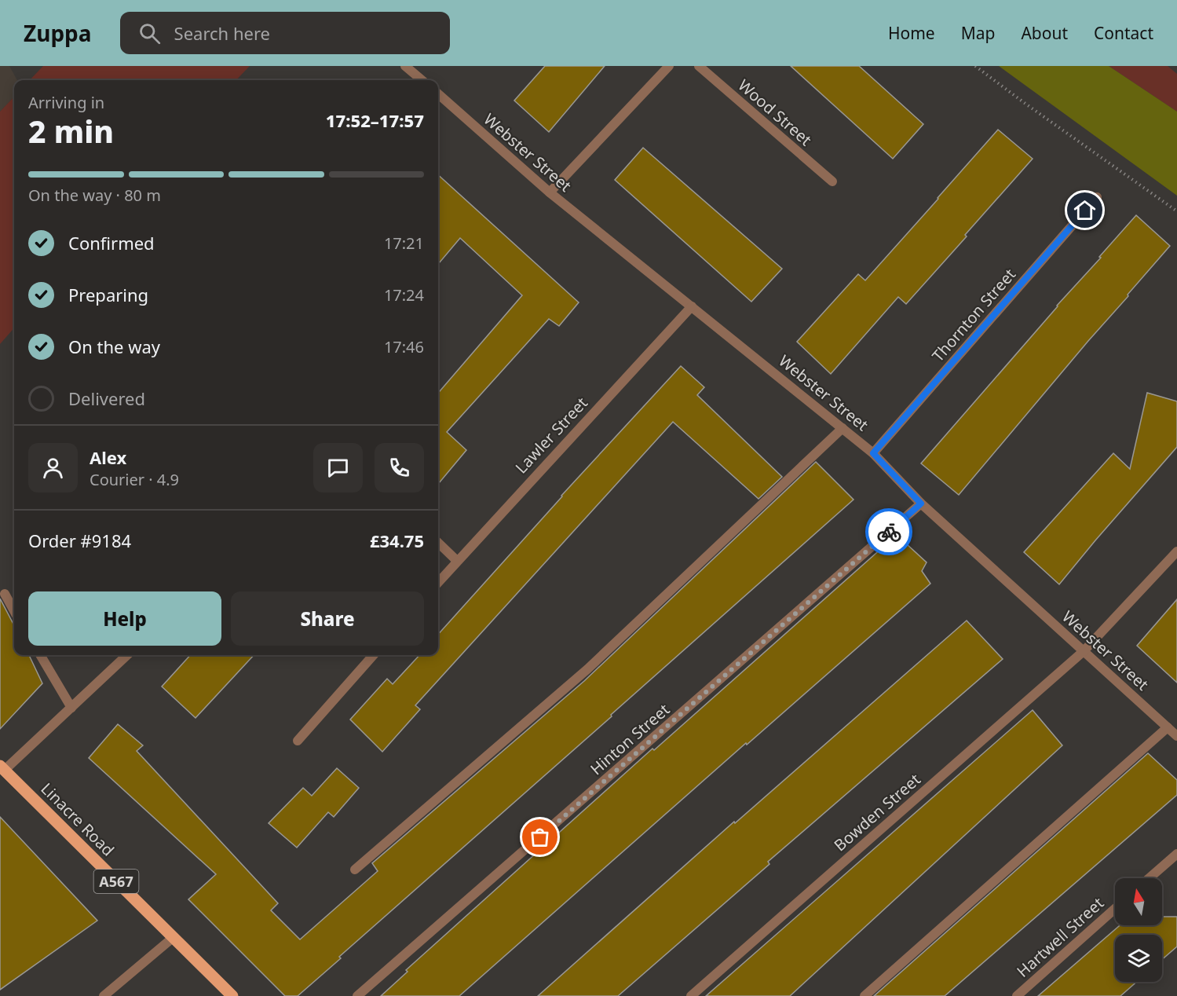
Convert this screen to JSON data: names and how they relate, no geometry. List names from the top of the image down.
{
  "streets": {
    "main road": ["Linacre Road", "A567"],
    "street": [
      "Wood Street",
      "Webster Street",
      "Thornton Street",
      "Lawler Street",
      "Hinton Street",
      "Bowden Street",
      "Hartwell Street"
    ]
  },
  "crossings": [
    ["Webster Street", "Thornton Street"],
    ["Webster Street", "Lawler Street"],
    ["Webster Street", "Hinton Street"],
    ["Webster Street", "Bowden Street"]
  ],
  "north": "top",
  "page": {
    "header": "Zuppa",
    "search": "Search here",
    "nav": [
      "Home",
      "Map",
      "About",
      "Contact"
    ],
    "heading": ["2 min", "Arriving in", "17:52–17:57"],
    "panel": [
      "Alex",
      "Courier · 4.9",
      "Order #9184",
      "£34.75"
    ],
    "bar": "On the way · 80 m",
    "list": [
      ["Confirmed", "17:21"],
      ["Preparing", "17:24"],
      ["On the way", "17:46"],
      "Delivered"
    ],
    "buttons": ["Help", "Share"]
  }
}
